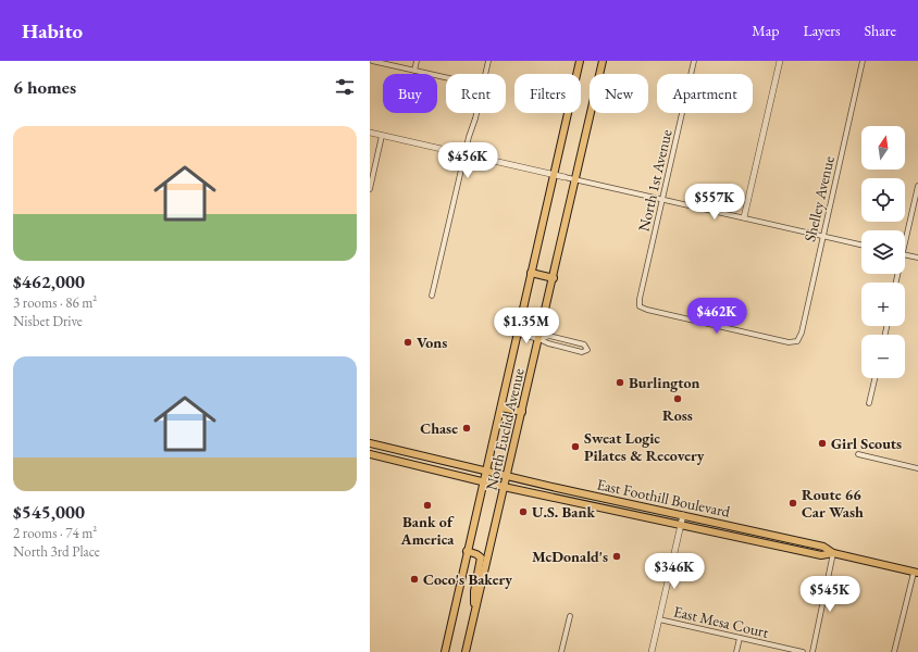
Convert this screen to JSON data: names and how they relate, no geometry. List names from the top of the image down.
{
  "streets": {
    "main road": ["North Euclid Avenue", "East Foothill Boulevard"],
    "street": ["North 1st Avenue", "Shelley Avenue", "East Mesa Court"]
  },
  "crossings": [
    ["North 1st Avenue", "Shelley Avenue"],
    ["North Euclid Avenue", "East Foothill Boulevard"]
  ],
  "places": [
    "Vons",
    "Burlington",
    "Ross",
    "Chase",
    "Girl Scouts",
    "Sweat Logic Pilates & Recovery",
    "Route 66 Car Wash",
    "Bank of America",
    "U.S. Bank",
    "McDonald's",
    "Coco's Bakery"
  ],
  "north": "top",
  "page": {
    "header": "Habito",
    "nav": ["Map", "Layers", "Share"],
    "heading": "6 homes",
    "chip": [
      "Buy",
      "Rent",
      "Filters",
      "New",
      "Apartment"
    ],
    "list": [
      {
        "name": "$462,000",
        "note": "3 rooms · 86 m² · Nisbet Drive"
      },
      {
        "name": "$545,000",
        "note": "2 rooms · 74 m² · North 3rd Place"
      }
    ],
    "map_buttons": ["+", "−"],
    "price": [
      "$456K",
      "$557K",
      "$462K",
      "$1.35M",
      "$346K",
      "$545K"
    ]
  }
}
